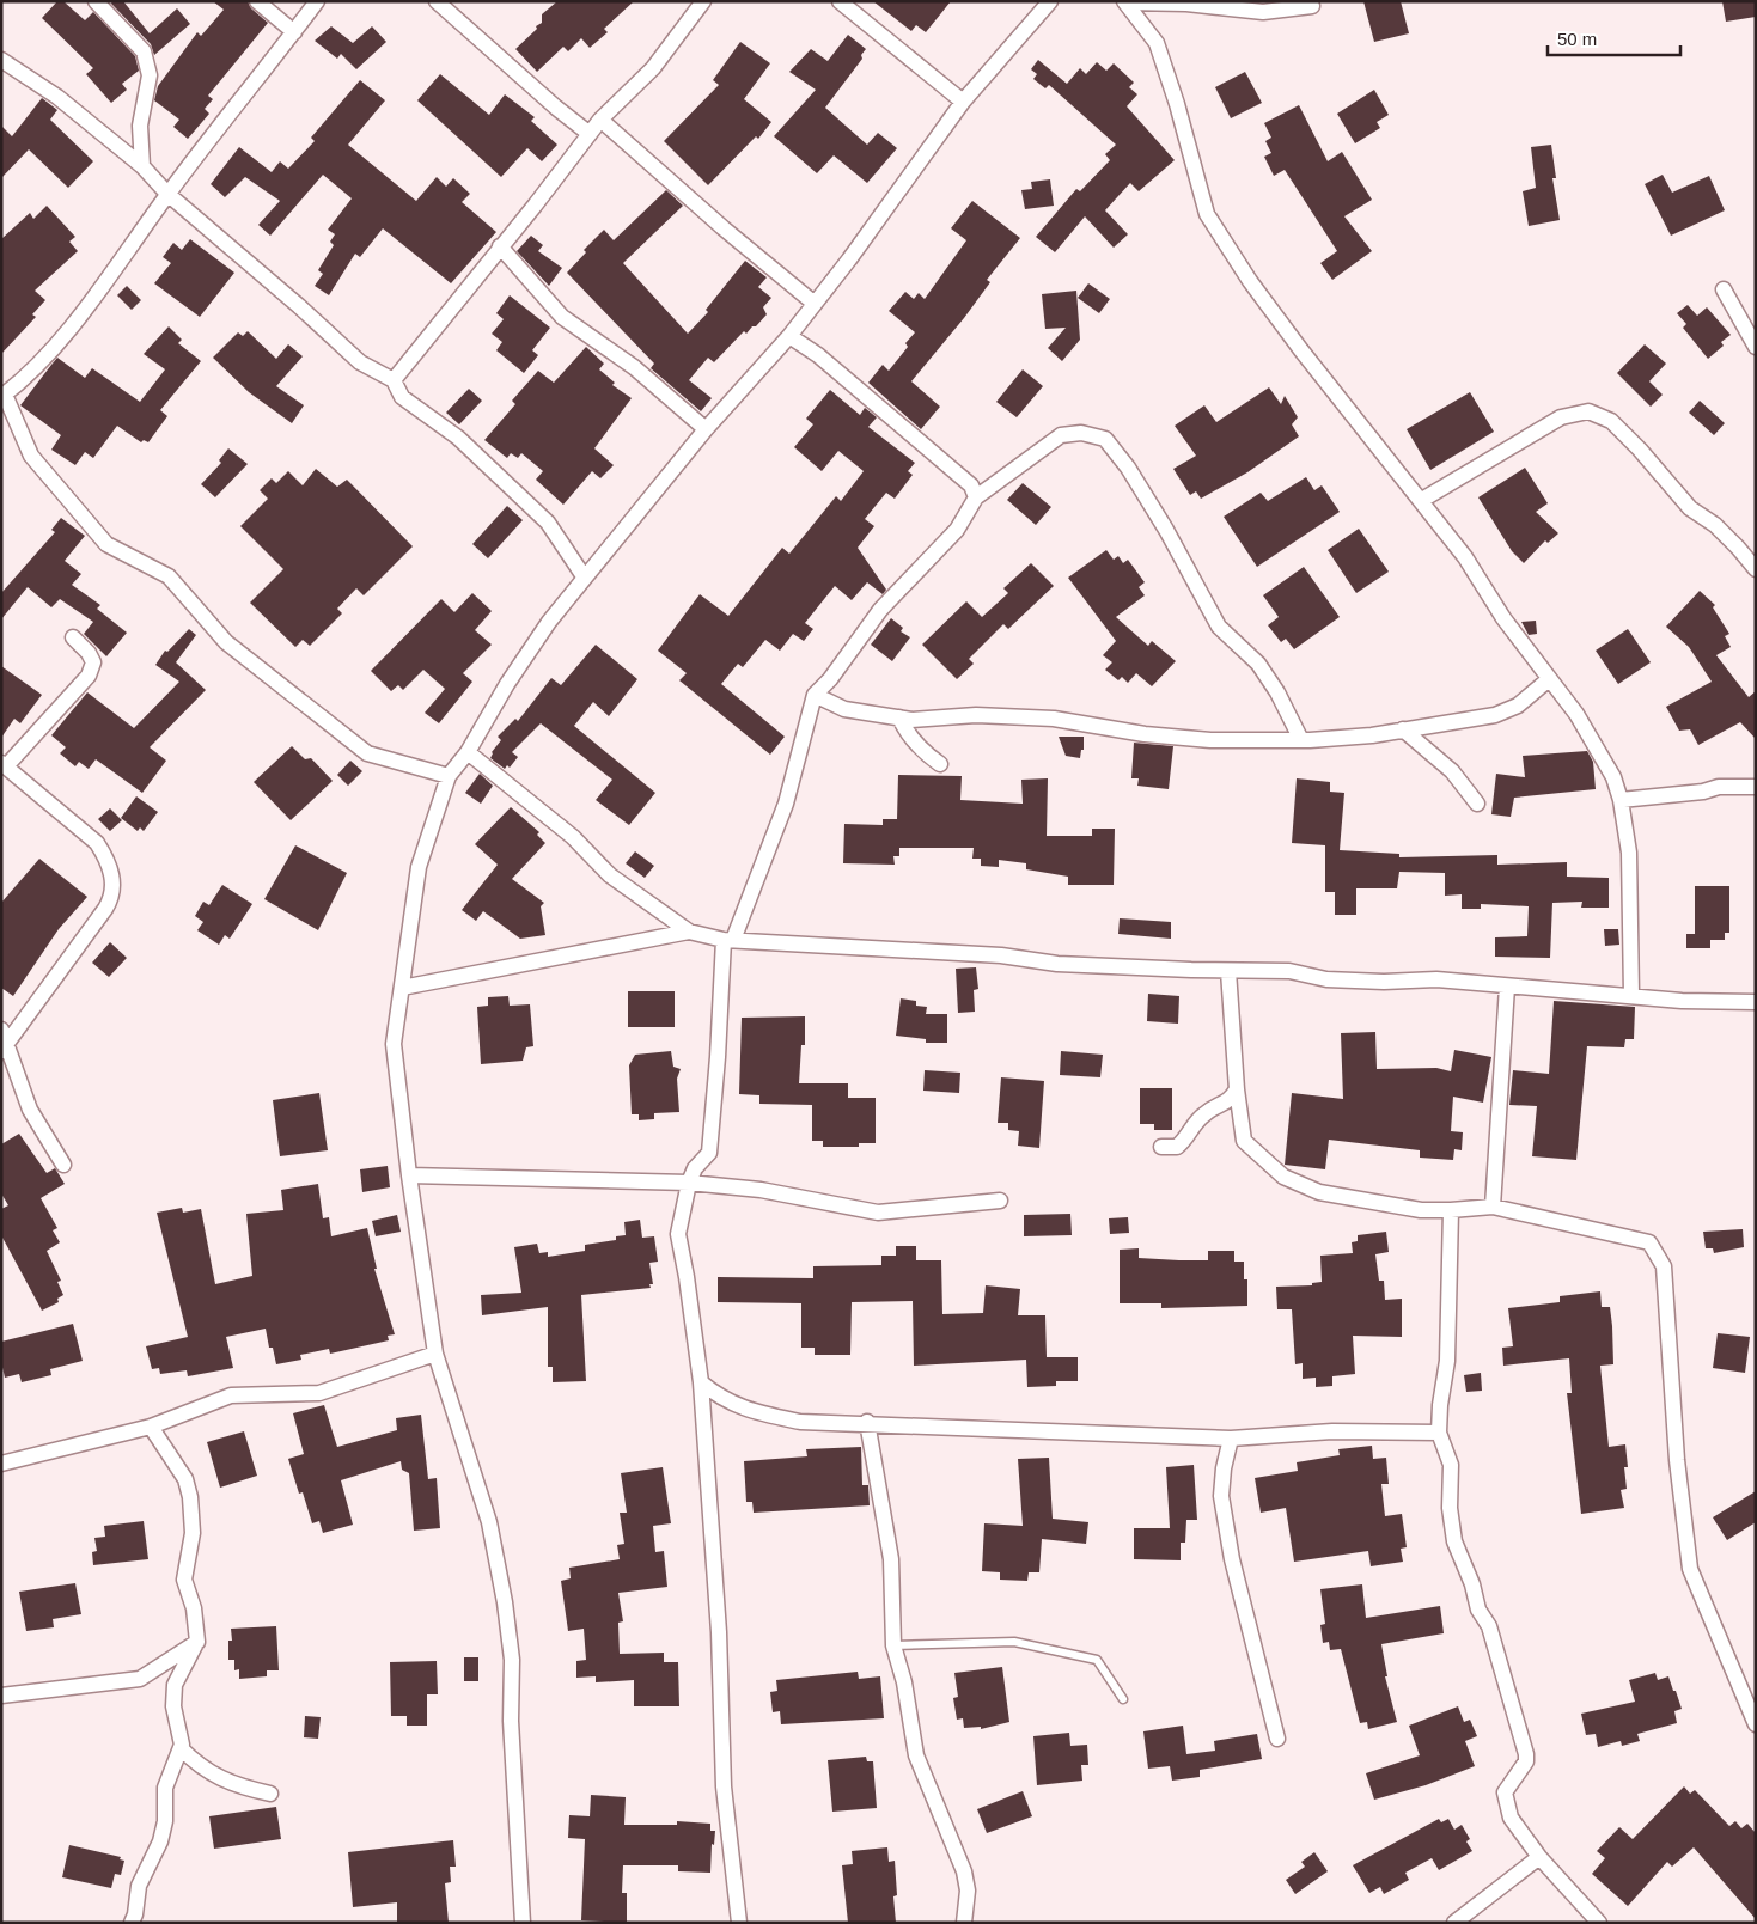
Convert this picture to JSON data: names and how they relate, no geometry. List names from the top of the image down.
{
  "scale_bar": "50 m"
}
